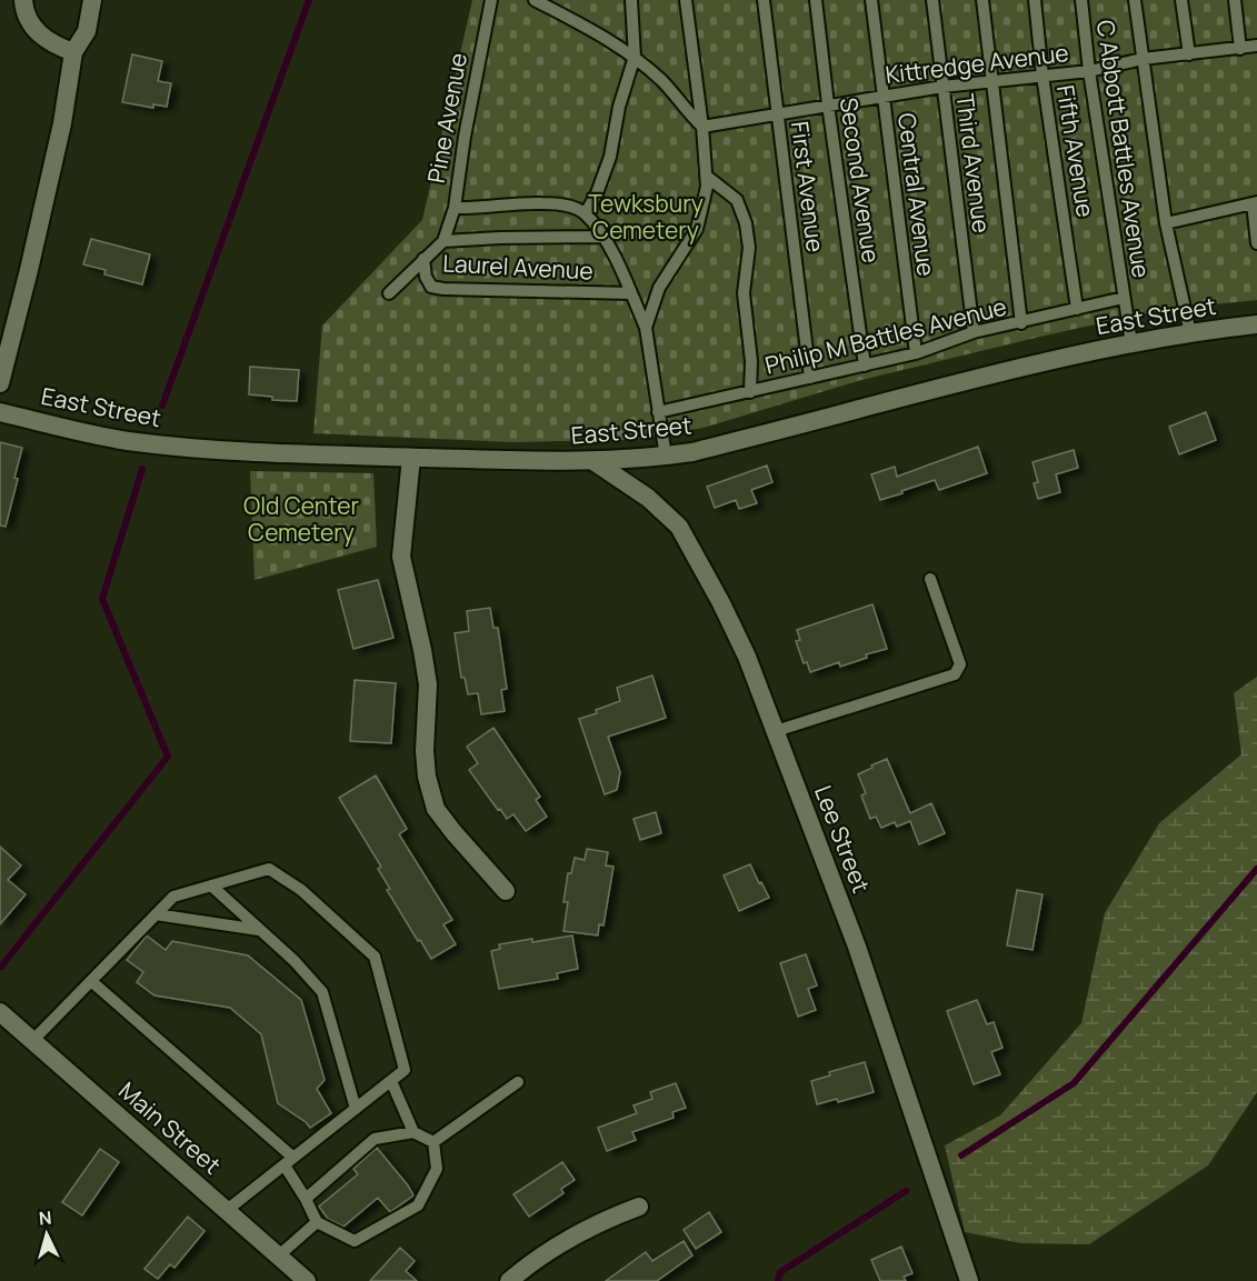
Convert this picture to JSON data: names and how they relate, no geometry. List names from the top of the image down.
{
  "streets": {
    "street": ["East Street", "Lee Street", "Main Street"],
    "lane": [
      "Kittredge Avenue",
      "Pine Avenue",
      "C Abbott Battles Avenue",
      "Fifth Avenue",
      "Third Avenue",
      "Second Avenue",
      "First Avenue",
      "Central Avenue",
      "Laurel Avenue",
      "Philip M Battles Avenue"
    ]
  },
  "crossings": [
    ["Kittredge Avenue", "C Abbott Battles Avenue"],
    ["Kittredge Avenue", "Fifth Avenue"],
    ["Kittredge Avenue", "Third Avenue"],
    ["Kittredge Avenue", "Second Avenue"],
    ["Kittredge Avenue", "First Avenue"],
    ["Kittredge Avenue", "Central Avenue"],
    ["C Abbott Battles Avenue", "East Street"],
    ["C Abbott Battles Avenue", "Philip M Battles Avenue"],
    ["Fifth Avenue", "Philip M Battles Avenue"],
    ["Third Avenue", "Philip M Battles Avenue"],
    ["Second Avenue", "Philip M Battles Avenue"],
    ["First Avenue", "Philip M Battles Avenue"],
    ["Central Avenue", "Philip M Battles Avenue"],
    ["East Street", "Lee Street"]
  ],
  "parks": ["Tewksbury Cemetery", "Old Center Cemetery"],
  "north": "top"
}
